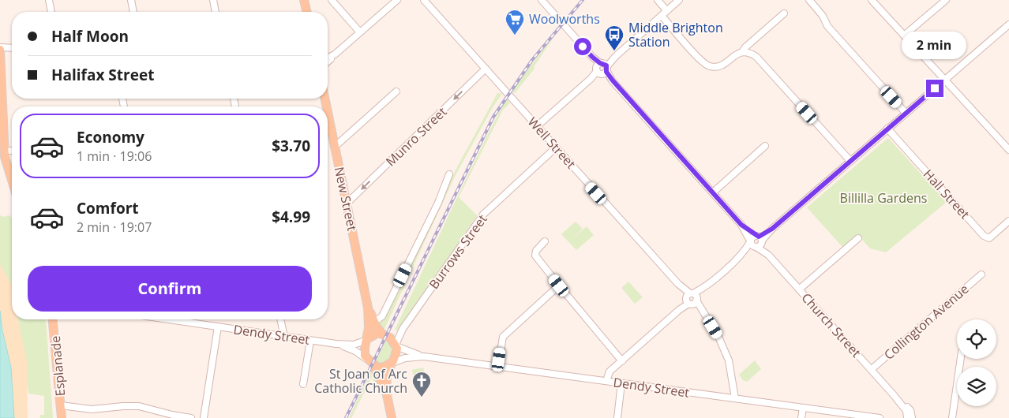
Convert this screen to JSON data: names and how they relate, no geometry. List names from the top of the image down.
{
  "streets": {
    "main road": ["New Street", "Esplanade"],
    "street": [
      "Munro Street",
      "Well Street",
      "Hall Street",
      "Burrows Street",
      "Collington Avenue",
      "Church Street",
      "Dendy Street"
    ]
  },
  "crossings": [
    ["Munro Street", "Well Street"],
    ["Munro Street", "New Street"],
    ["Well Street", "Burrows Street"],
    ["Well Street", "Dendy Street"],
    ["New Street", "Burrows Street"],
    ["New Street", "Dendy Street"],
    ["Burrows Street", "Dendy Street"],
    ["Collington Avenue", "Church Street"]
  ],
  "parks": ["Billilla Gardens"],
  "places": {
    "supermarket": ["Woolworths"],
    "bus stop": ["Middle Brighton Station"],
    "church": ["St Joan of Arc Catholic Church"]
  },
  "page": {
    "banner": ["Half Moon", "Halifax Street"],
    "bubble": "2 min",
    "list": [
      {
        "name": "Economy",
        "note": "1 min · 19:06",
        "value": "$3.70"
      },
      {
        "name": "Comfort",
        "note": "2 min · 19:07",
        "value": "$4.99"
      }
    ],
    "buttons": "Confirm"
  }
}
